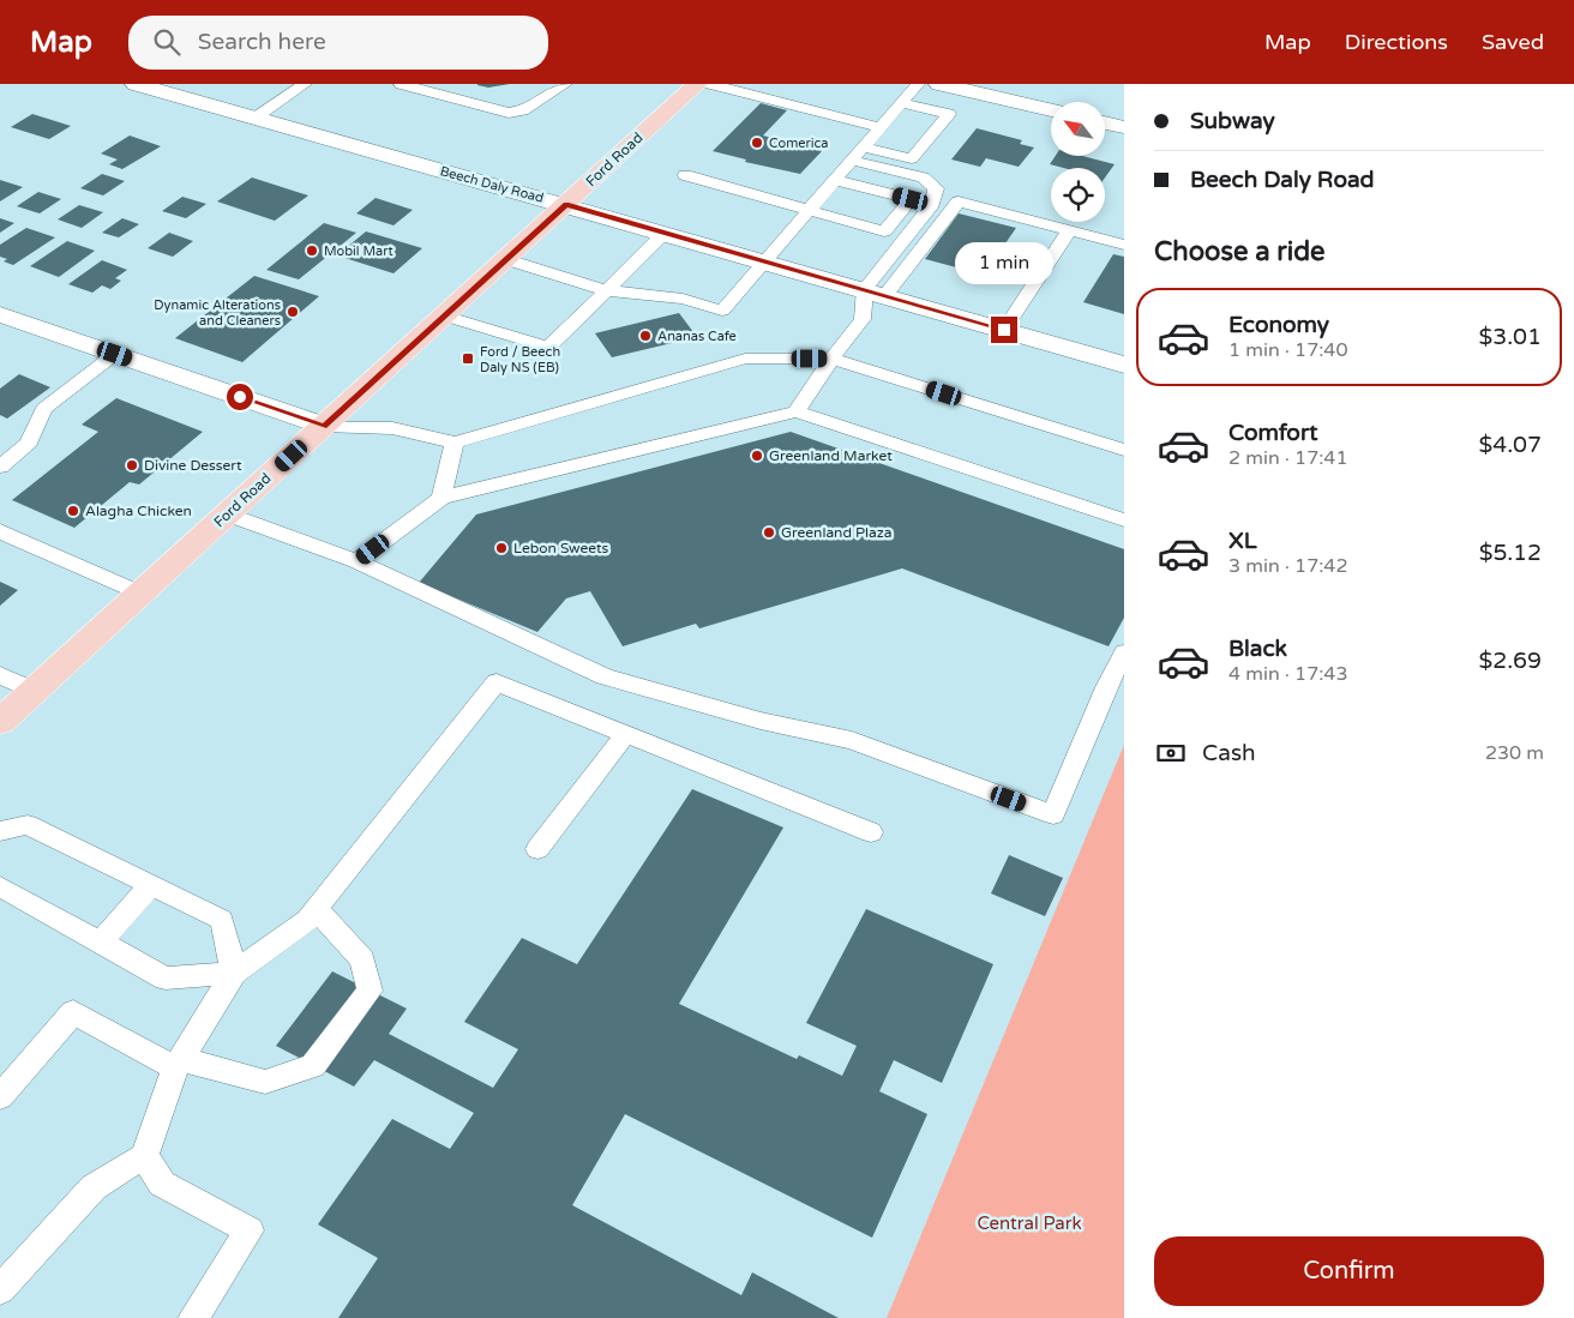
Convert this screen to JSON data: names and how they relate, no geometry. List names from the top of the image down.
{
  "streets": {
    "main road": ["Ford Road", "Beech Daly Road"]
  },
  "crossings": [
    ["Ford Road", "Beech Daly Road"]
  ],
  "parks": ["Central Park"],
  "places": {
    "other": [
      "Comerica",
      "Mobil Mart",
      "Dynamic Alterations and Cleaners",
      "Ananas Cafe",
      "Greenland Market",
      "Divine Dessert",
      "Alagha Chicken",
      "Greenland Plaza",
      "Lebon Sweets"
    ],
    "transit": ["Ford / Beech Daly NS (EB)"]
  },
  "north": "top left",
  "page": {
    "header": "Map",
    "search": "Search here",
    "nav": ["Map", "Directions", "Saved"],
    "banner": ["Subway", "Beech Daly Road"],
    "heading": "Choose a ride",
    "bubble": "1 min",
    "list": [
      {
        "name": "Economy",
        "note": "1 min · 17:40",
        "value": "$3.01"
      },
      {
        "name": "Comfort",
        "note": "2 min · 17:41",
        "value": "$4.07"
      },
      {
        "name": "XL",
        "note": "3 min · 17:42",
        "value": "$5.12"
      },
      {
        "name": "Black",
        "note": "4 min · 17:43",
        "value": "$2.69"
      }
    ],
    "pay": ["Cash", "230 m"],
    "buttons": "Confirm"
  }
}
